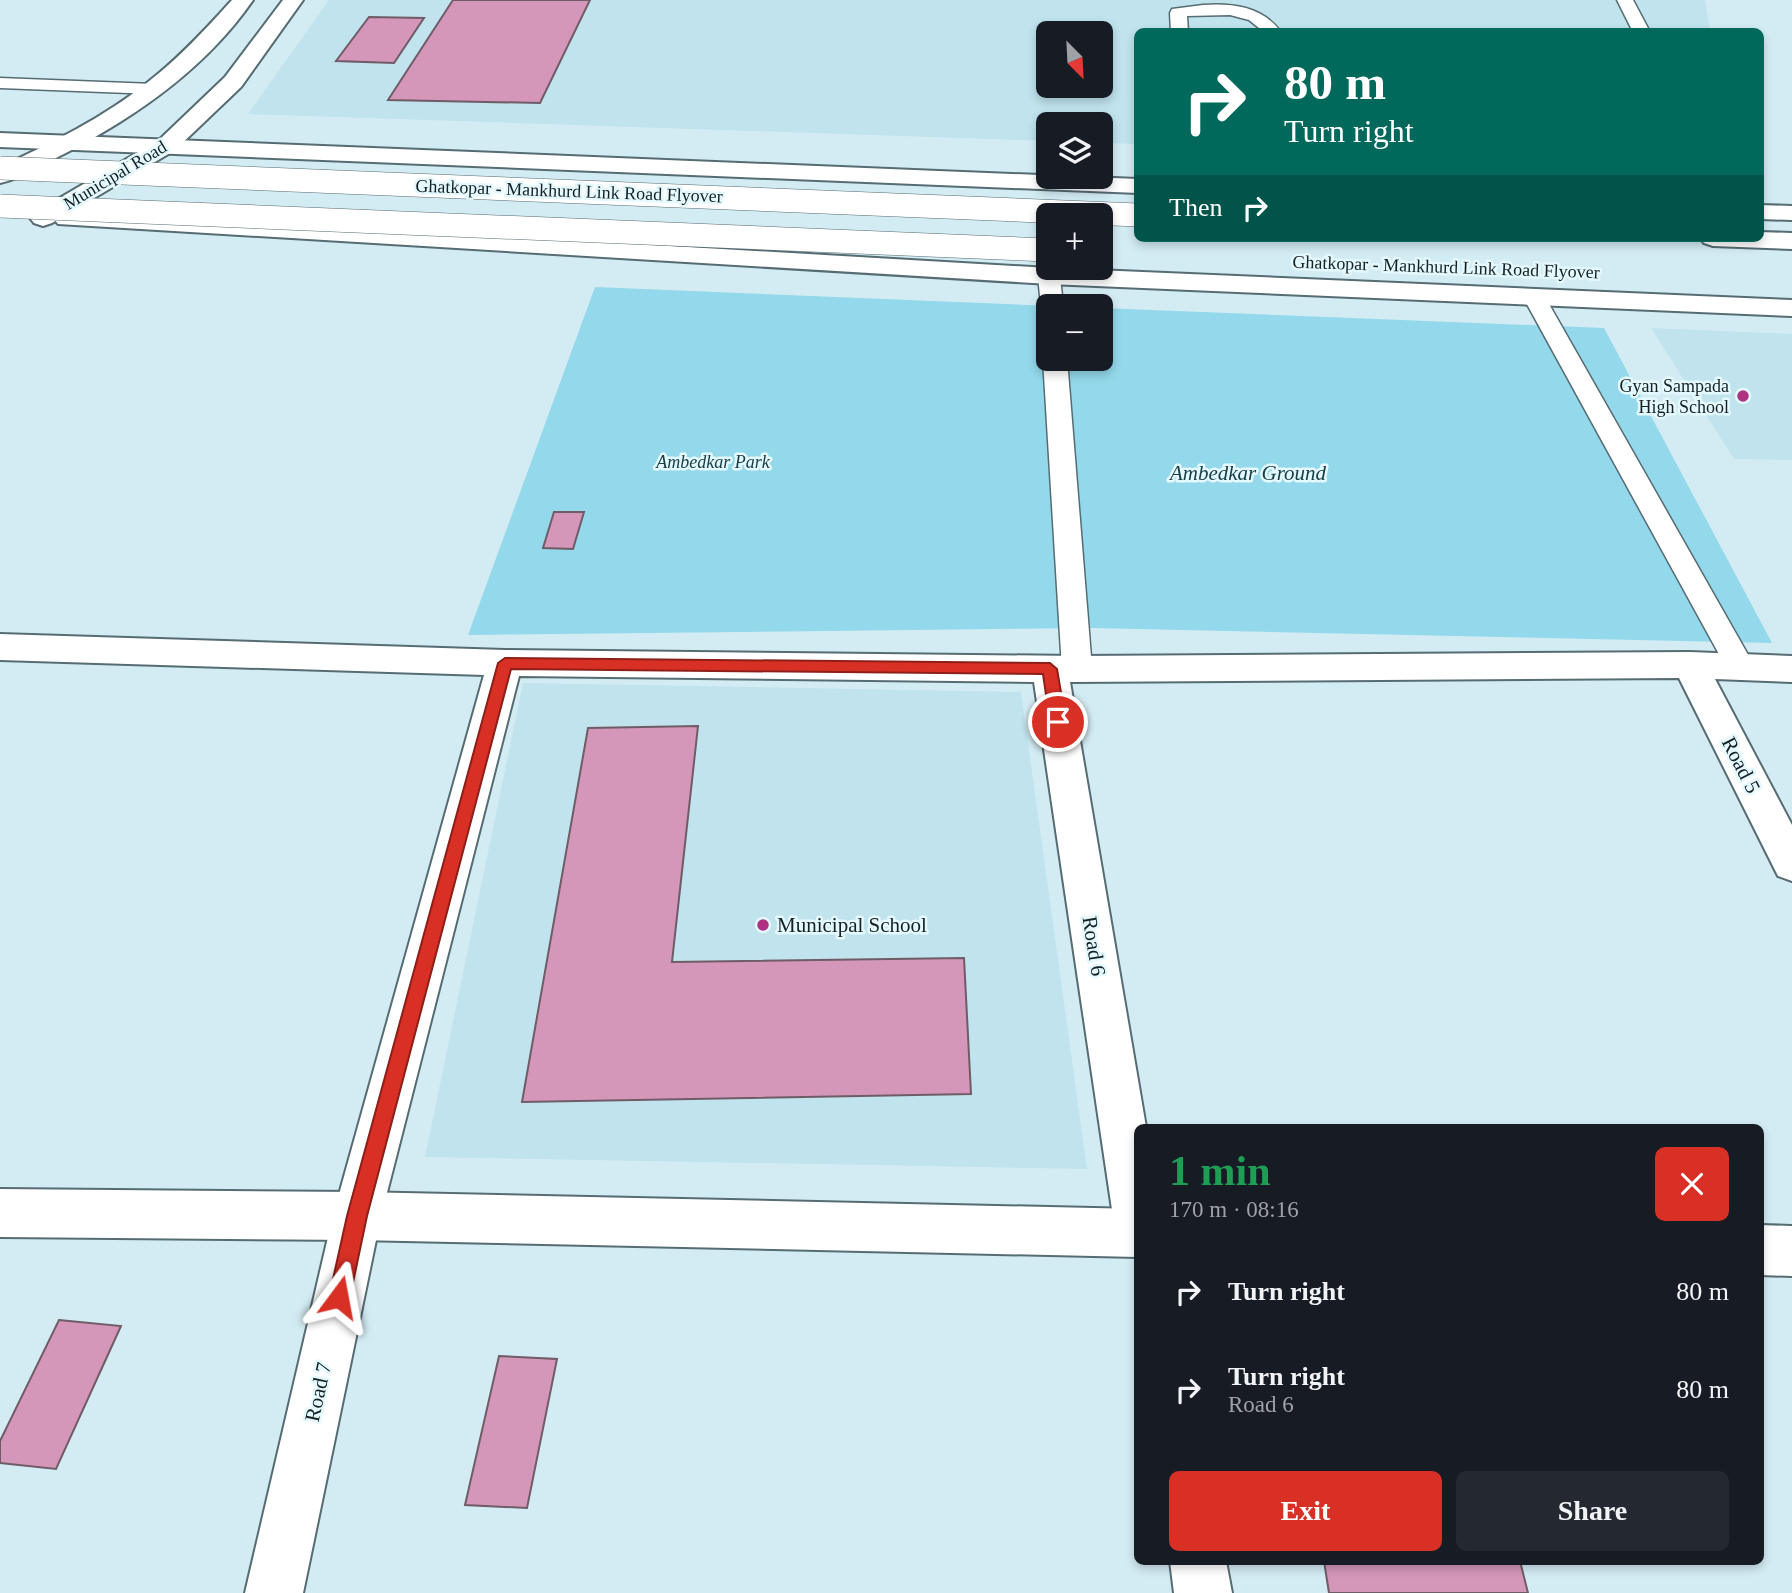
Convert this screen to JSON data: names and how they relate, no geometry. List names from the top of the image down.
{
  "streets": {
    "main road": [
      "Municipal Road",
      "Ghatkopar - Mankhurd Link Road Flyover",
      "Road 5",
      "Road 6",
      "Road 7"
    ]
  },
  "parks": ["Ambedkar Park", "Ambedkar Ground"],
  "places": ["Gyan Sampada High School", "Municipal School"],
  "north": "bottom right",
  "page": {
    "map_buttons": ["+", "−"],
    "turn": ["80 m", "Turn right"],
    "then": "Then",
    "heading": ["1 min", "170 m · 08:16"],
    "list": [
      {
        "name": "Turn right",
        "value": "80 m"
      },
      {
        "name": "Turn right",
        "note": "Road 6",
        "value": "80 m"
      }
    ],
    "buttons": ["Exit", "Share"]
  }
}
